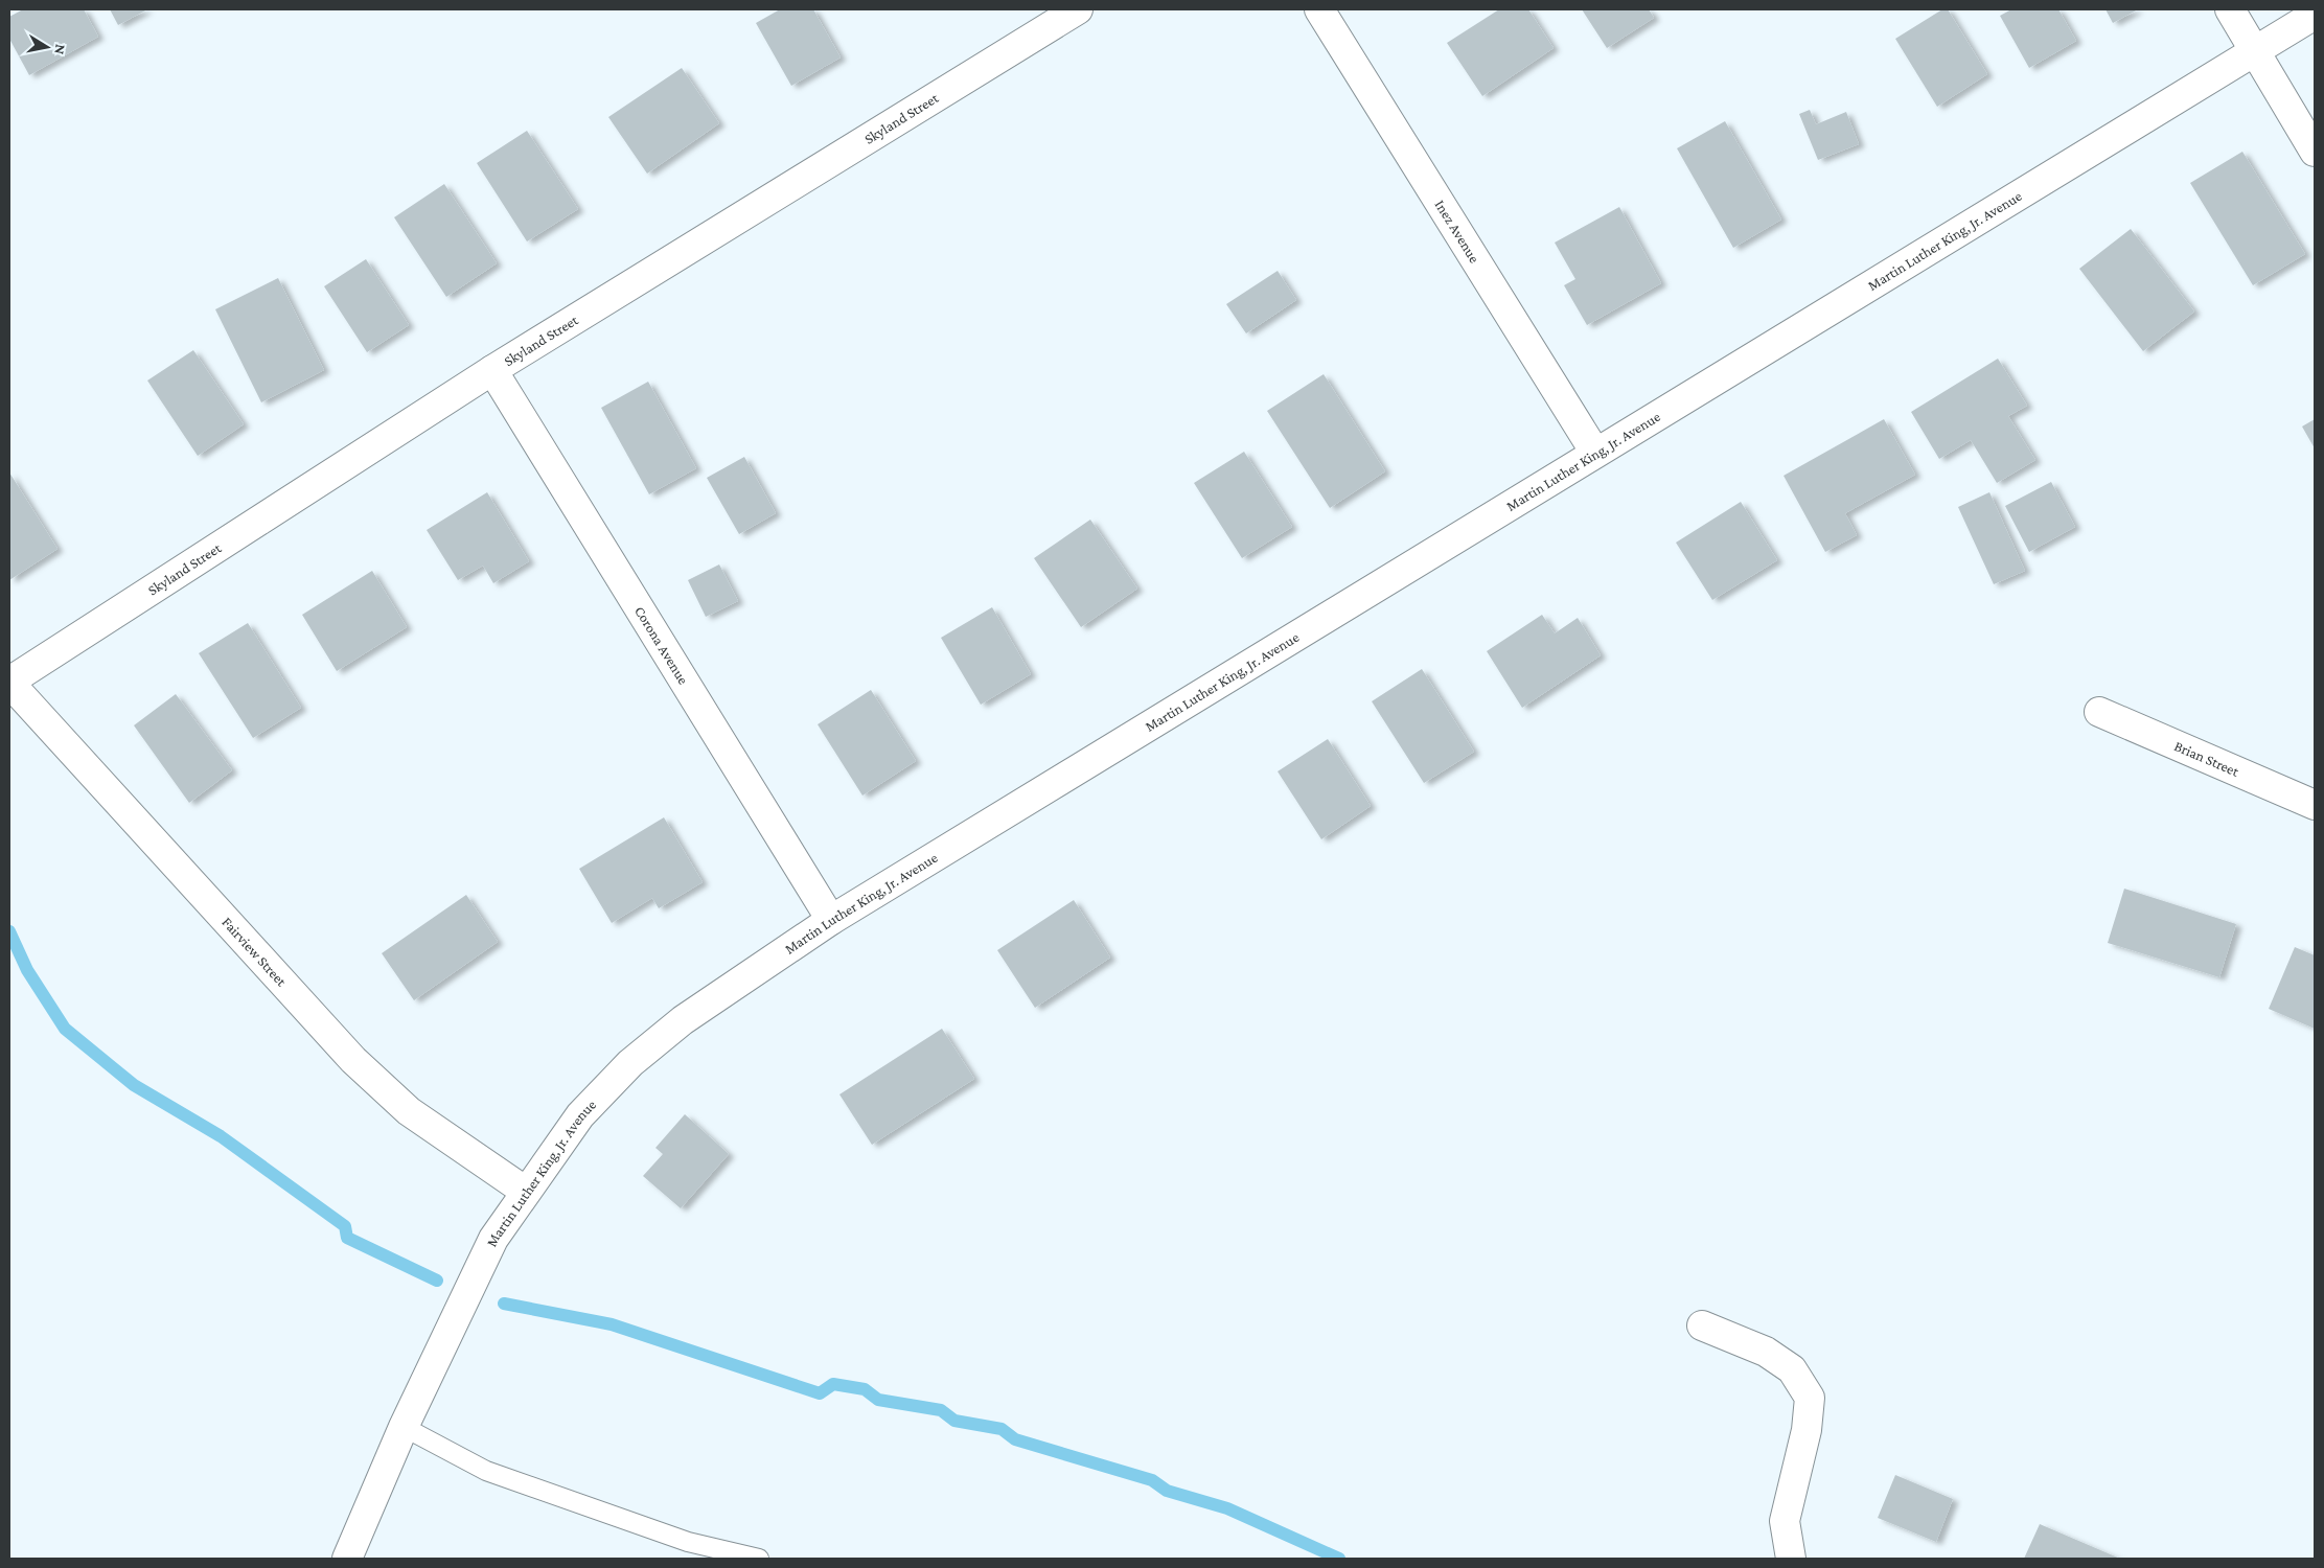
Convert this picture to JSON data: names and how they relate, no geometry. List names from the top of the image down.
{
  "streets": {
    "street": [
      "Skyland Street",
      "Inez Avenue",
      "Martin Luther King, Jr. Avenue",
      "Corona Avenue",
      "Brian Street",
      "Fairview Street"
    ]
  },
  "crossings": [
    ["Skyland Street", "Corona Avenue"],
    ["Skyland Street", "Fairview Street"],
    ["Inez Avenue", "Martin Luther King, Jr. Avenue"],
    ["Martin Luther King, Jr. Avenue", "Corona Avenue"],
    ["Martin Luther King, Jr. Avenue", "Fairview Street"]
  ],
  "north": "right"
}
